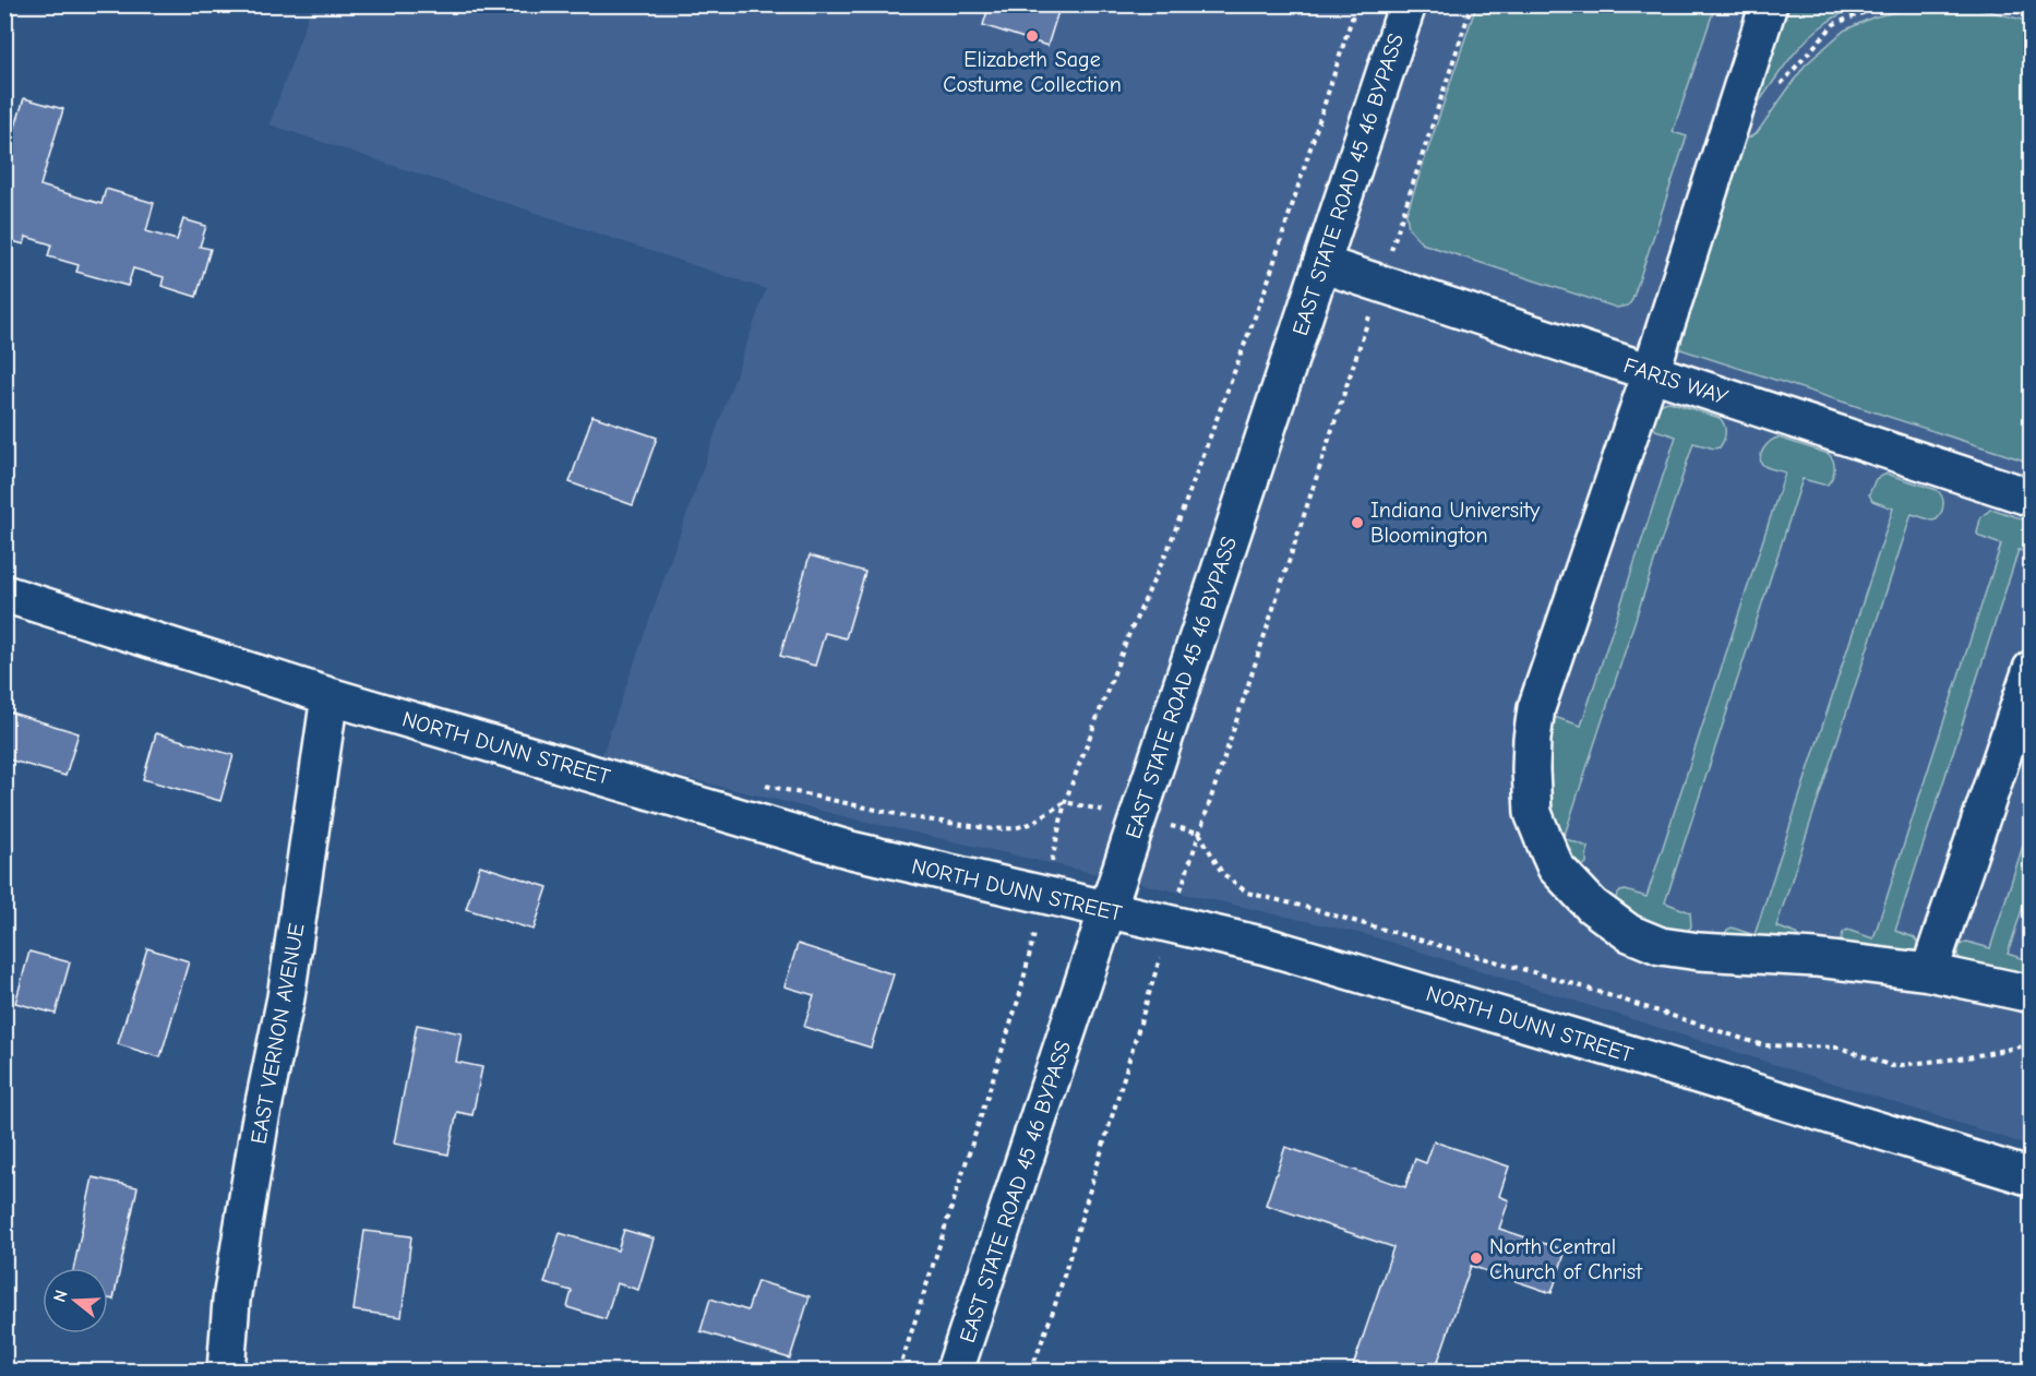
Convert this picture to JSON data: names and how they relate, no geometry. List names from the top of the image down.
{
  "streets": {
    "main road": [
      "EAST STATE ROAD 45 46 BYPASS",
      "FARIS WAY",
      "NORTH DUNN STREET",
      "EAST VERNON AVENUE"
    ]
  },
  "crossings": [
    ["EAST STATE ROAD 45 46 BYPASS", "FARIS WAY"],
    ["EAST STATE ROAD 45 46 BYPASS", "NORTH DUNN STREET"],
    ["NORTH DUNN STREET", "EAST VERNON AVENUE"]
  ],
  "places": ["Elizabeth Sage Costume Collection", "Indiana University Bloomington", "North Central Church of Christ"],
  "north": "left"
}
